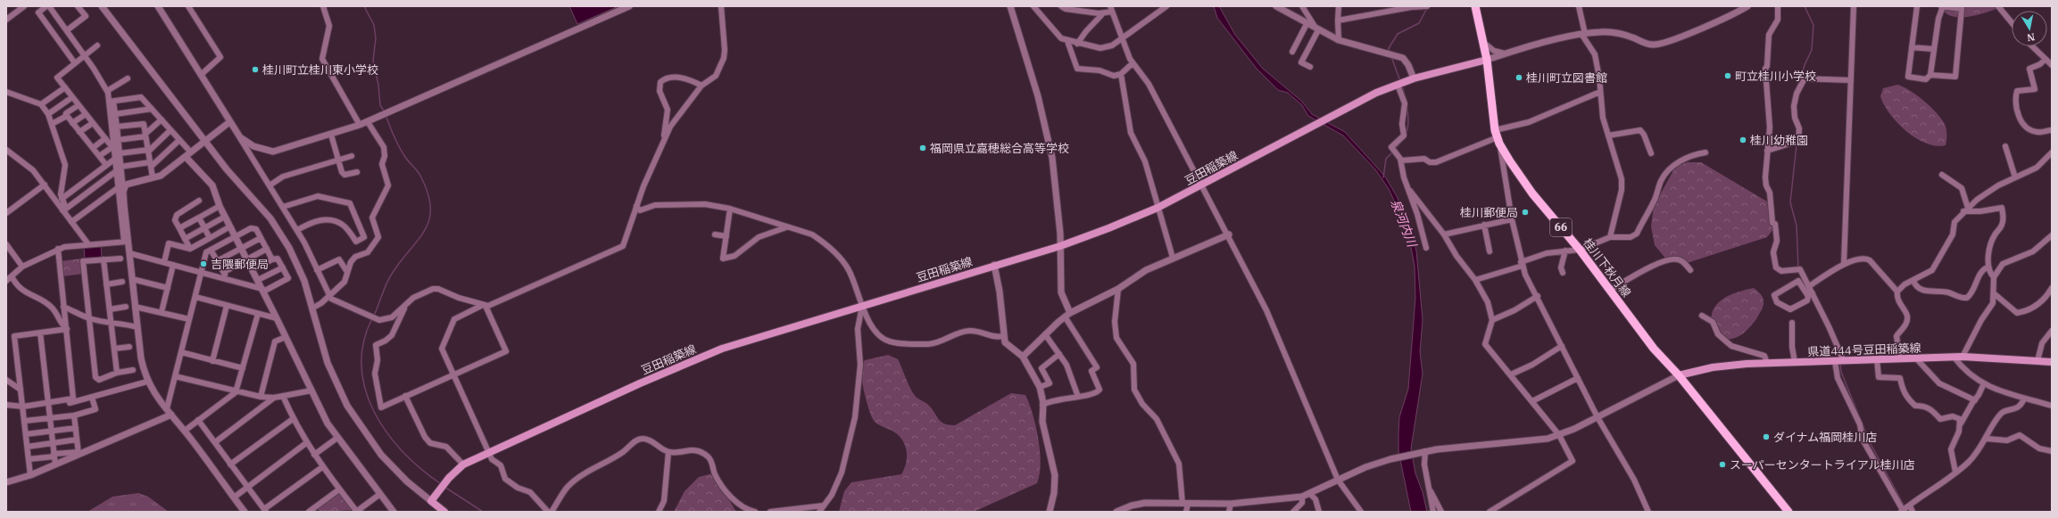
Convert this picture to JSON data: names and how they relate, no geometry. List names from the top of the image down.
{
  "streets": {
    "main road": [
      "豆田稲築線",
      "66",
      "桂川下秋月線",
      "県道444号豆田稲築線"
    ]
  },
  "crossings": [
    ["豆田稲築線", "桂川下秋月線"],
    ["桂川下秋月線", "県道444号豆田稲築線"]
  ],
  "water": ["泉河内川"],
  "places": [
    "桂川町立桂川東小学校",
    "町立桂川小学校",
    "桂川町立図書館",
    "桂川幼稚園",
    "福岡県立嘉穂総合高等学校",
    "桂川郵便局",
    "吉隈郵便局",
    "ダイナム福岡桂川店",
    "スーパーセンタートライアル桂川店"
  ],
  "north": "bottom"
}
